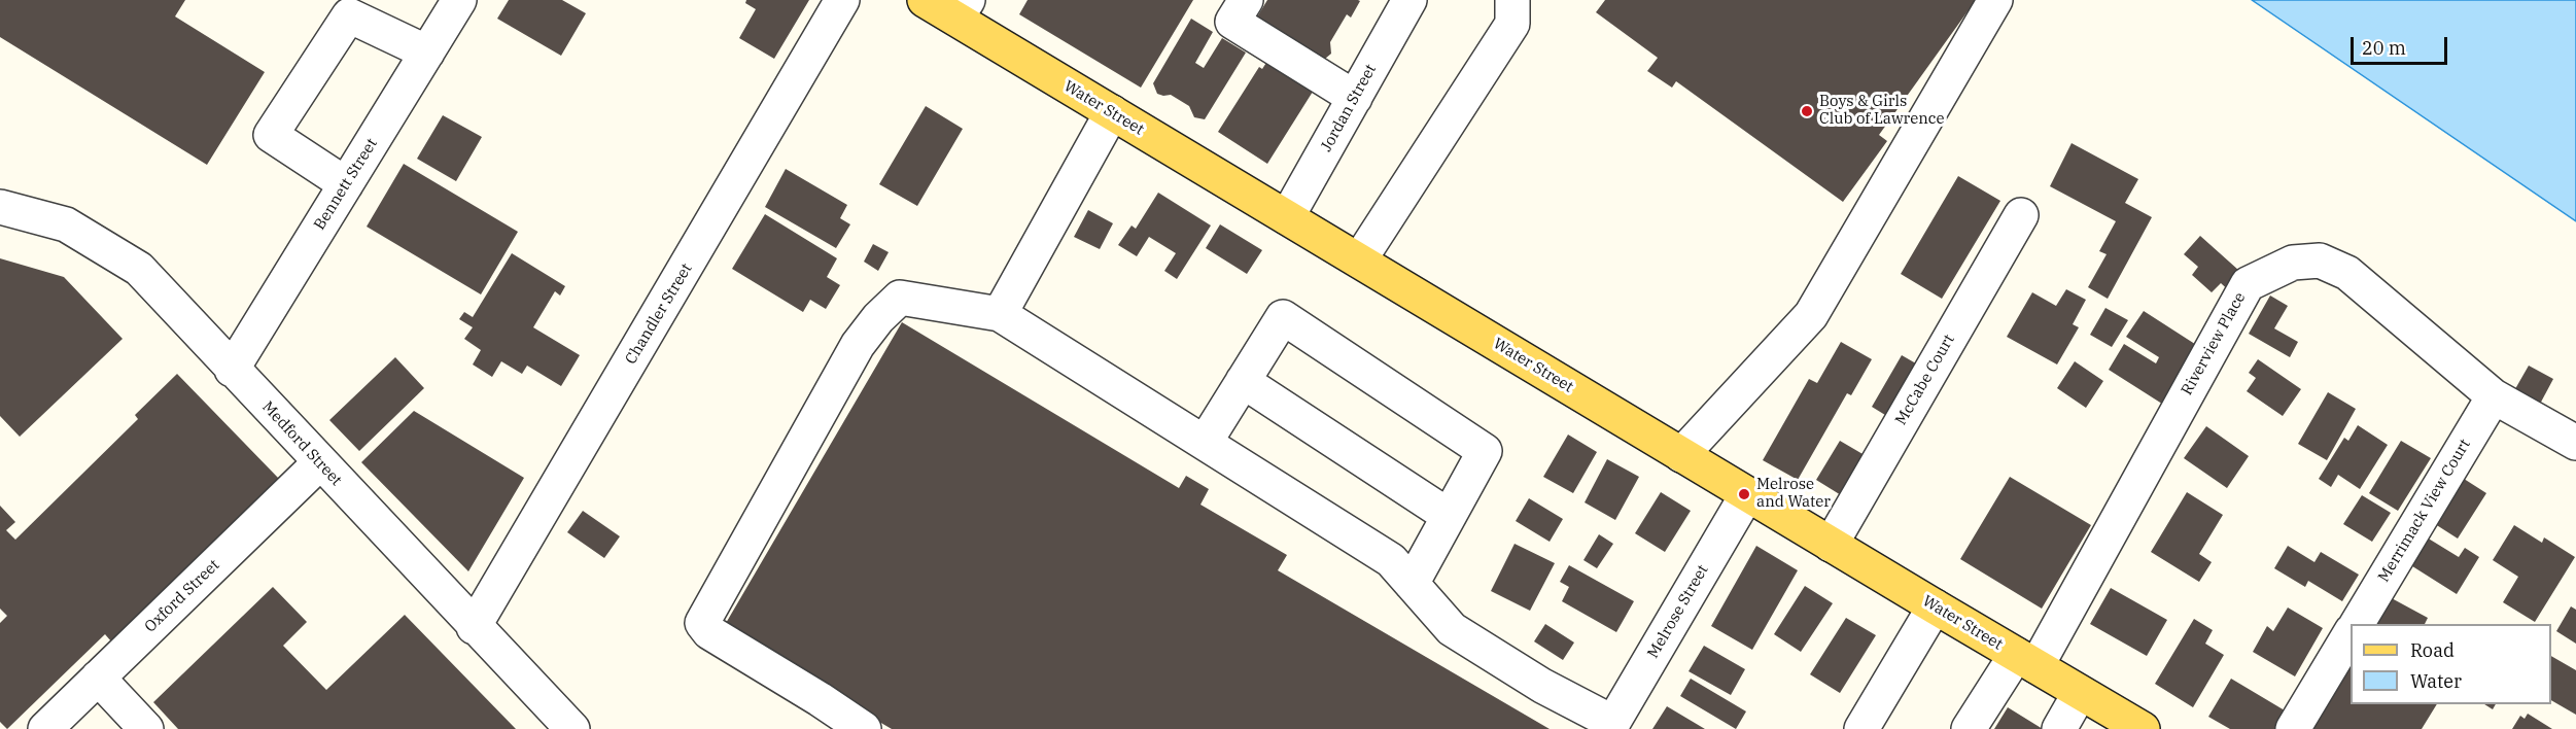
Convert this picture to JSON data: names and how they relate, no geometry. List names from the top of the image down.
{
  "streets": {
    "main road": ["Water Street"],
    "street": [
      "Jordan Street",
      "Bennett Street",
      "Chandler Street",
      "Riverview Place",
      "McCabe Court",
      "Medford Street",
      "Merrimack View Court",
      "Oxford Street",
      "Melrose Street"
    ]
  },
  "crossings": [
    ["Water Street", "Jordan Street"],
    ["Water Street", "Riverview Place"],
    ["Water Street", "McCabe Court"],
    ["Water Street", "Melrose Street"],
    ["Bennett Street", "Medford Street"],
    ["Chandler Street", "Medford Street"],
    ["Riverview Place", "Merrimack View Court"],
    ["Medford Street", "Oxford Street"]
  ],
  "places": ["Boys & Girls Club of Lawrence", "Melrose and Water"],
  "legend": ["Road", "Water"],
  "scale_bar": "20 m"
}
